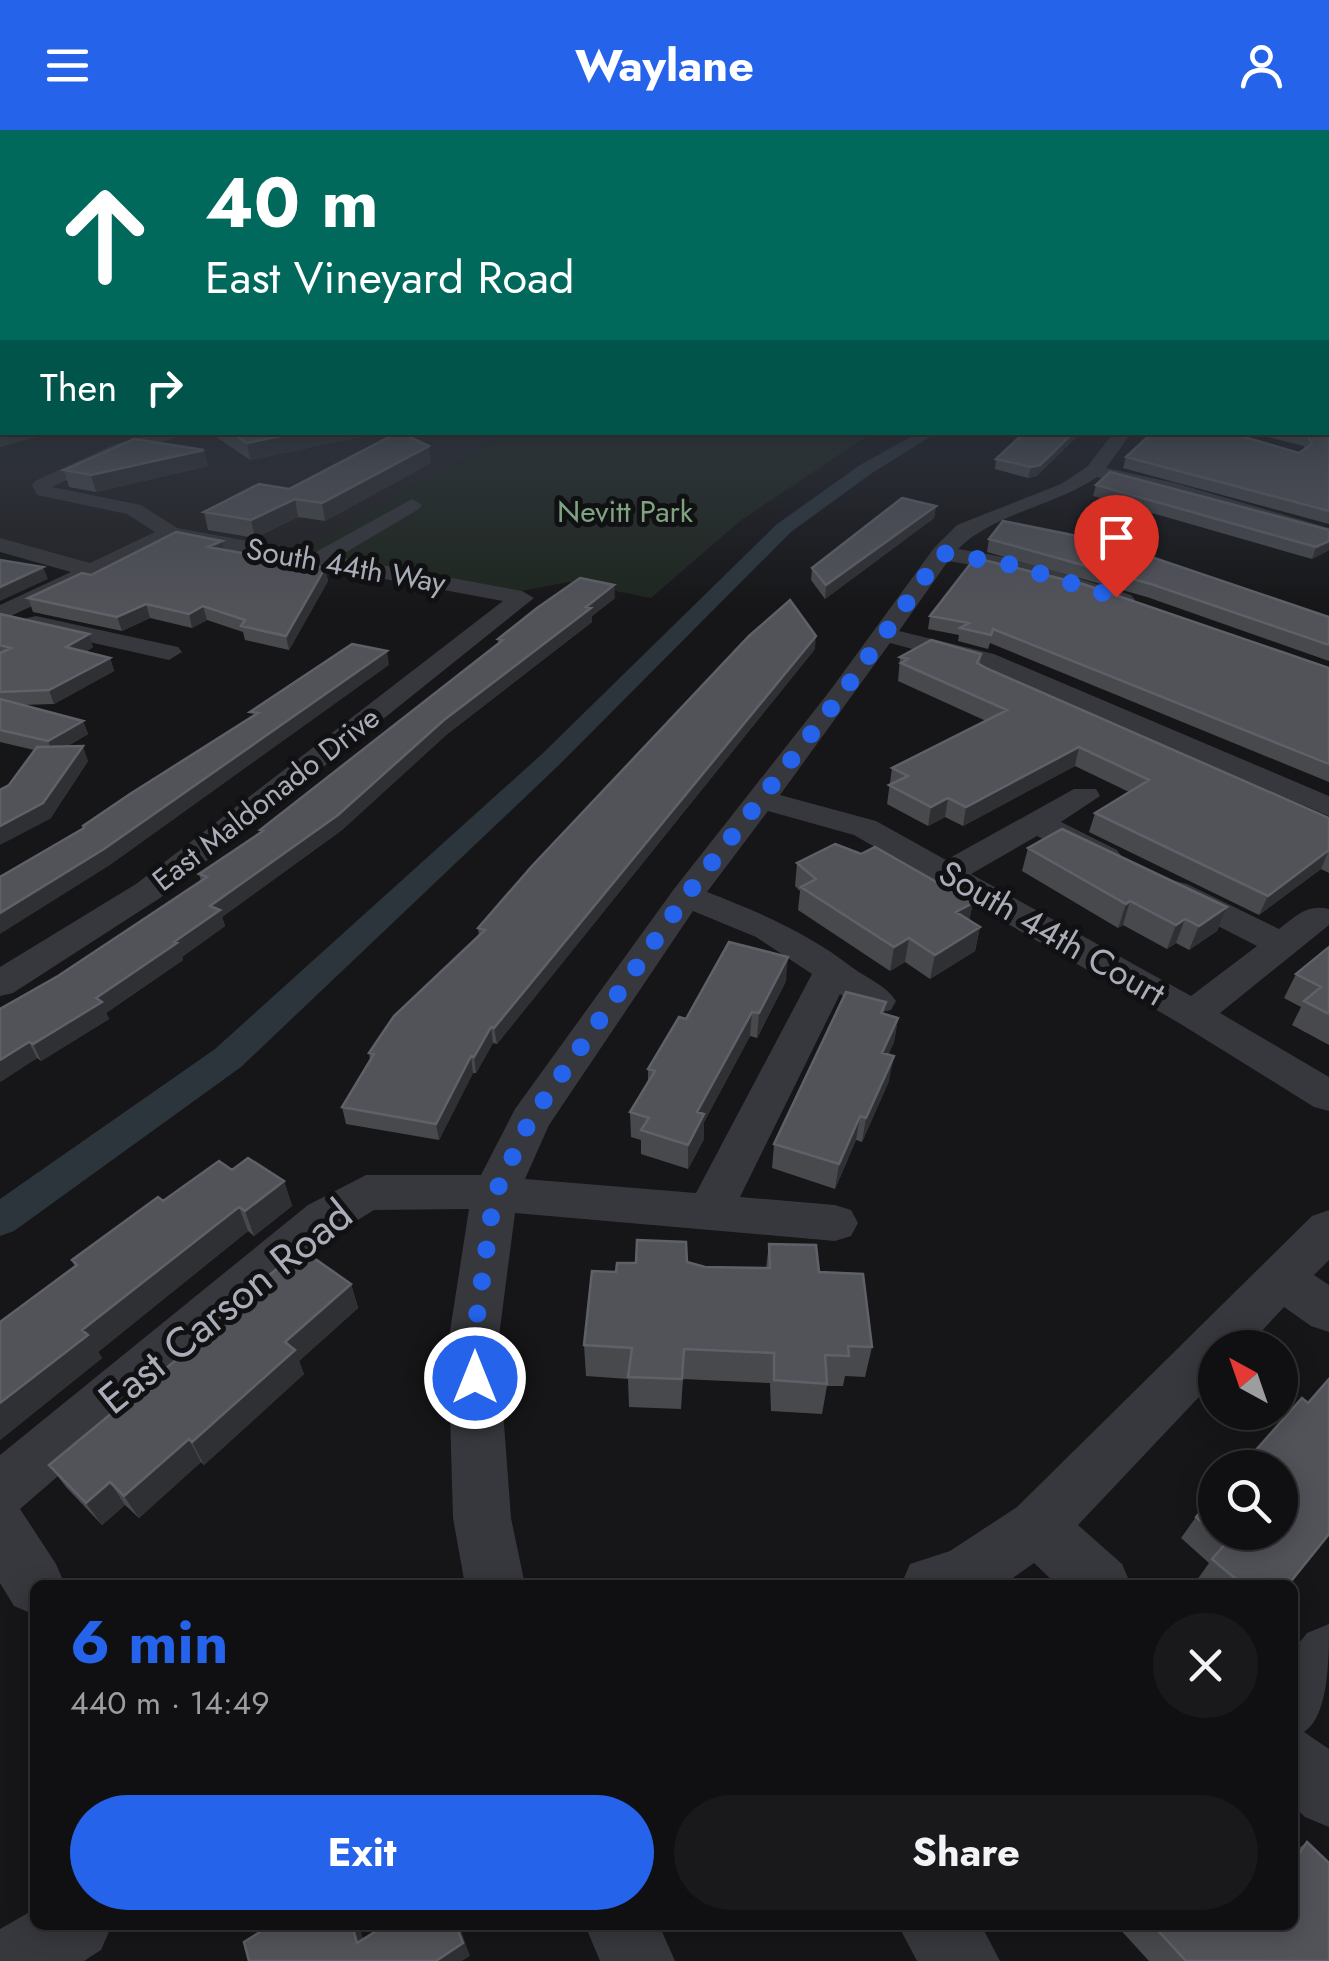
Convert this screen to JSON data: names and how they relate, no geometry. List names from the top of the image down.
{
  "streets": {
    "street": [
      "South 44th Way",
      "East Maldonado Drive",
      "South 44th Court",
      "East Carson Road"
    ]
  },
  "crossings": [
    ["South 44th Way", "East Maldonado Drive"]
  ],
  "parks": ["Nevitt Park"],
  "north": "top left",
  "page": {
    "header": "Waylane",
    "turn": ["40 m", "East Vineyard Road"],
    "then": "Then",
    "heading": ["6 min", "440 m · 14:49"],
    "buttons": ["Exit", "Share"]
  }
}
